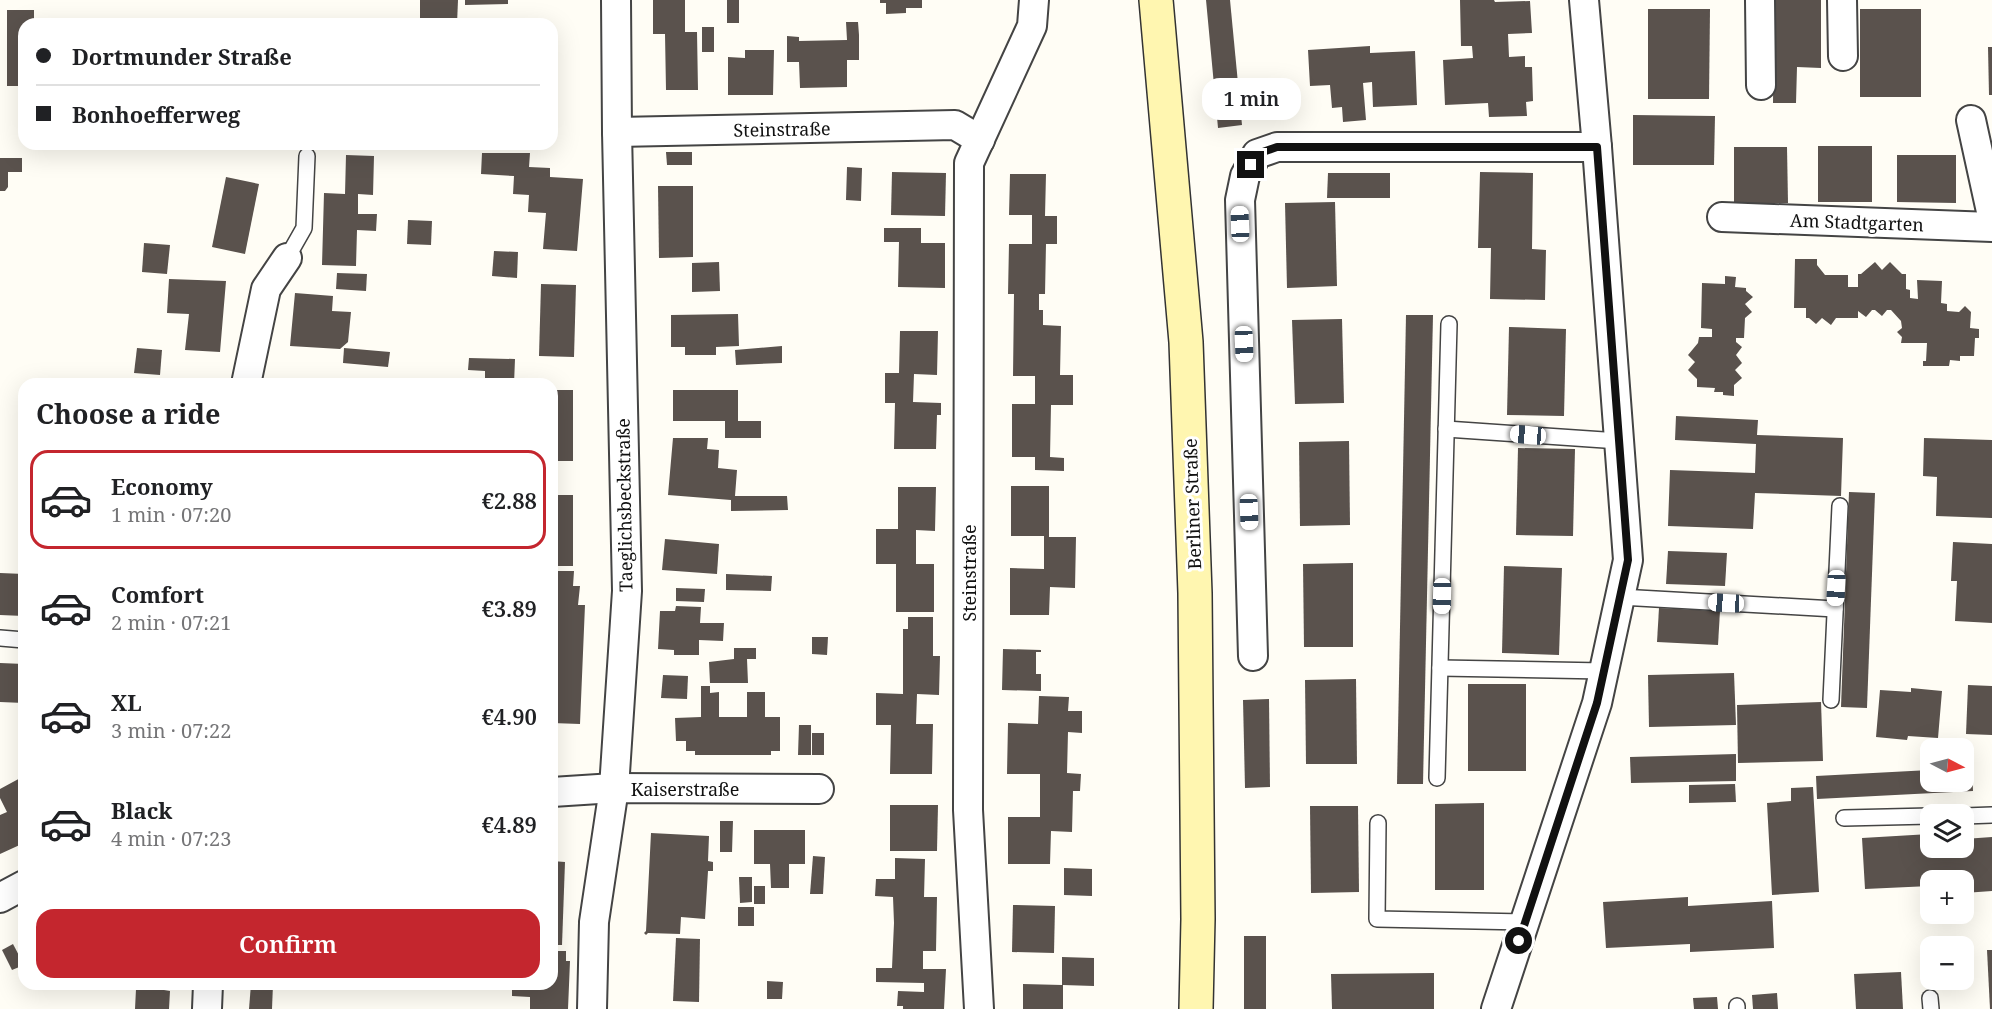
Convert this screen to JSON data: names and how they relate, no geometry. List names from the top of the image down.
{
  "streets": {
    "main road": ["Berliner Straße"],
    "street": [
      "Steinstraße",
      "Am Stadtgarten",
      "Taeglichsbeckstraße",
      "Kaiserstraße"
    ]
  },
  "crossings": [
    ["Steinstraße", "Taeglichsbeckstraße"],
    ["Taeglichsbeckstraße", "Kaiserstraße"]
  ],
  "north": "right",
  "page": {
    "banner": ["Dortmunder Straße", "Bonhoefferweg"],
    "bubble": "1 min",
    "heading": "Choose a ride",
    "list": [
      {
        "name": "Economy",
        "note": "1 min · 07:20",
        "value": "€2.88"
      },
      {
        "name": "Comfort",
        "note": "2 min · 07:21",
        "value": "€3.89"
      },
      {
        "name": "XL",
        "note": "3 min · 07:22",
        "value": "€4.90"
      },
      {
        "name": "Black",
        "note": "4 min · 07:23",
        "value": "€4.89"
      }
    ],
    "map_buttons": ["+", "−"],
    "buttons": "Confirm"
  }
}
